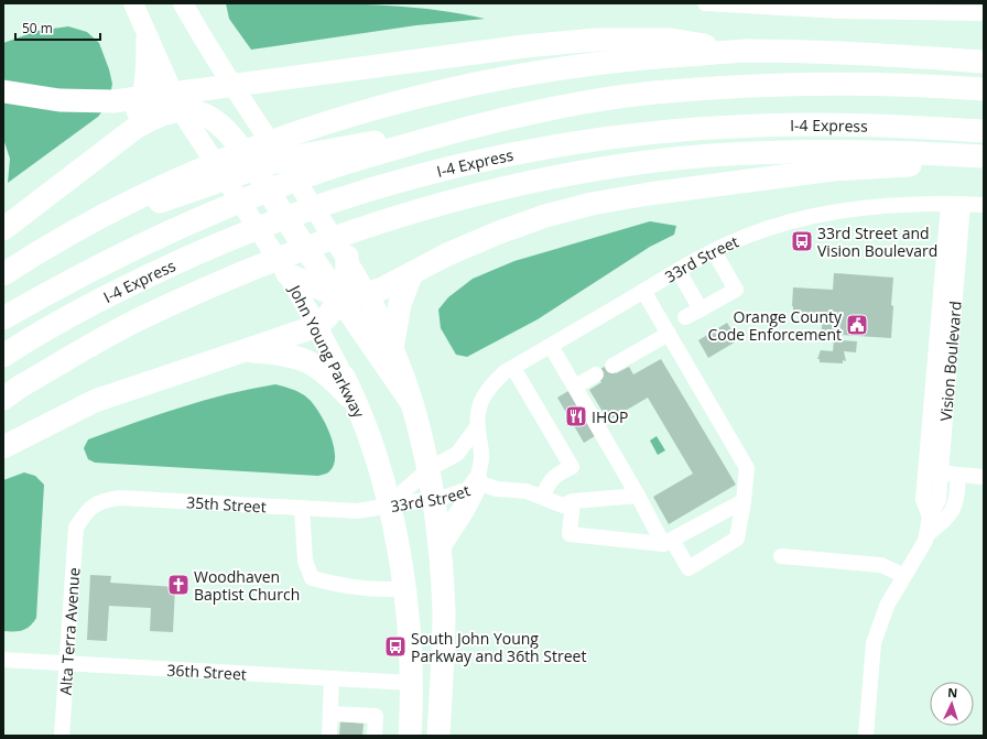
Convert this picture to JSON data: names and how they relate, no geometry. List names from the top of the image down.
{
  "streets": {
    "highway": ["I-4 Express", "John Young Parkway"],
    "street": [
      "33rd Street",
      "Vision Boulevard",
      "35th Street",
      "Alta Terra Avenue",
      "36th Street"
    ]
  },
  "crossings": [
    ["33rd Street", "John Young Parkway"],
    ["33rd Street", "Vision Boulevard"],
    ["33rd Street", "35th Street"],
    ["John Young Parkway", "35th Street"],
    ["John Young Parkway", "36th Street"],
    ["35th Street", "Alta Terra Avenue"],
    ["Alta Terra Avenue", "36th Street"]
  ],
  "places": {
    "bus stop": ["33rd Street and Vision Boulevard", "South John Young Parkway and 36th Street"],
    "public building": ["Orange County Code Enforcement"],
    "restaurant": ["IHOP"],
    "church": ["Woodhaven Baptist Church"]
  },
  "scale_bar": "50 m",
  "north": "top"
}
